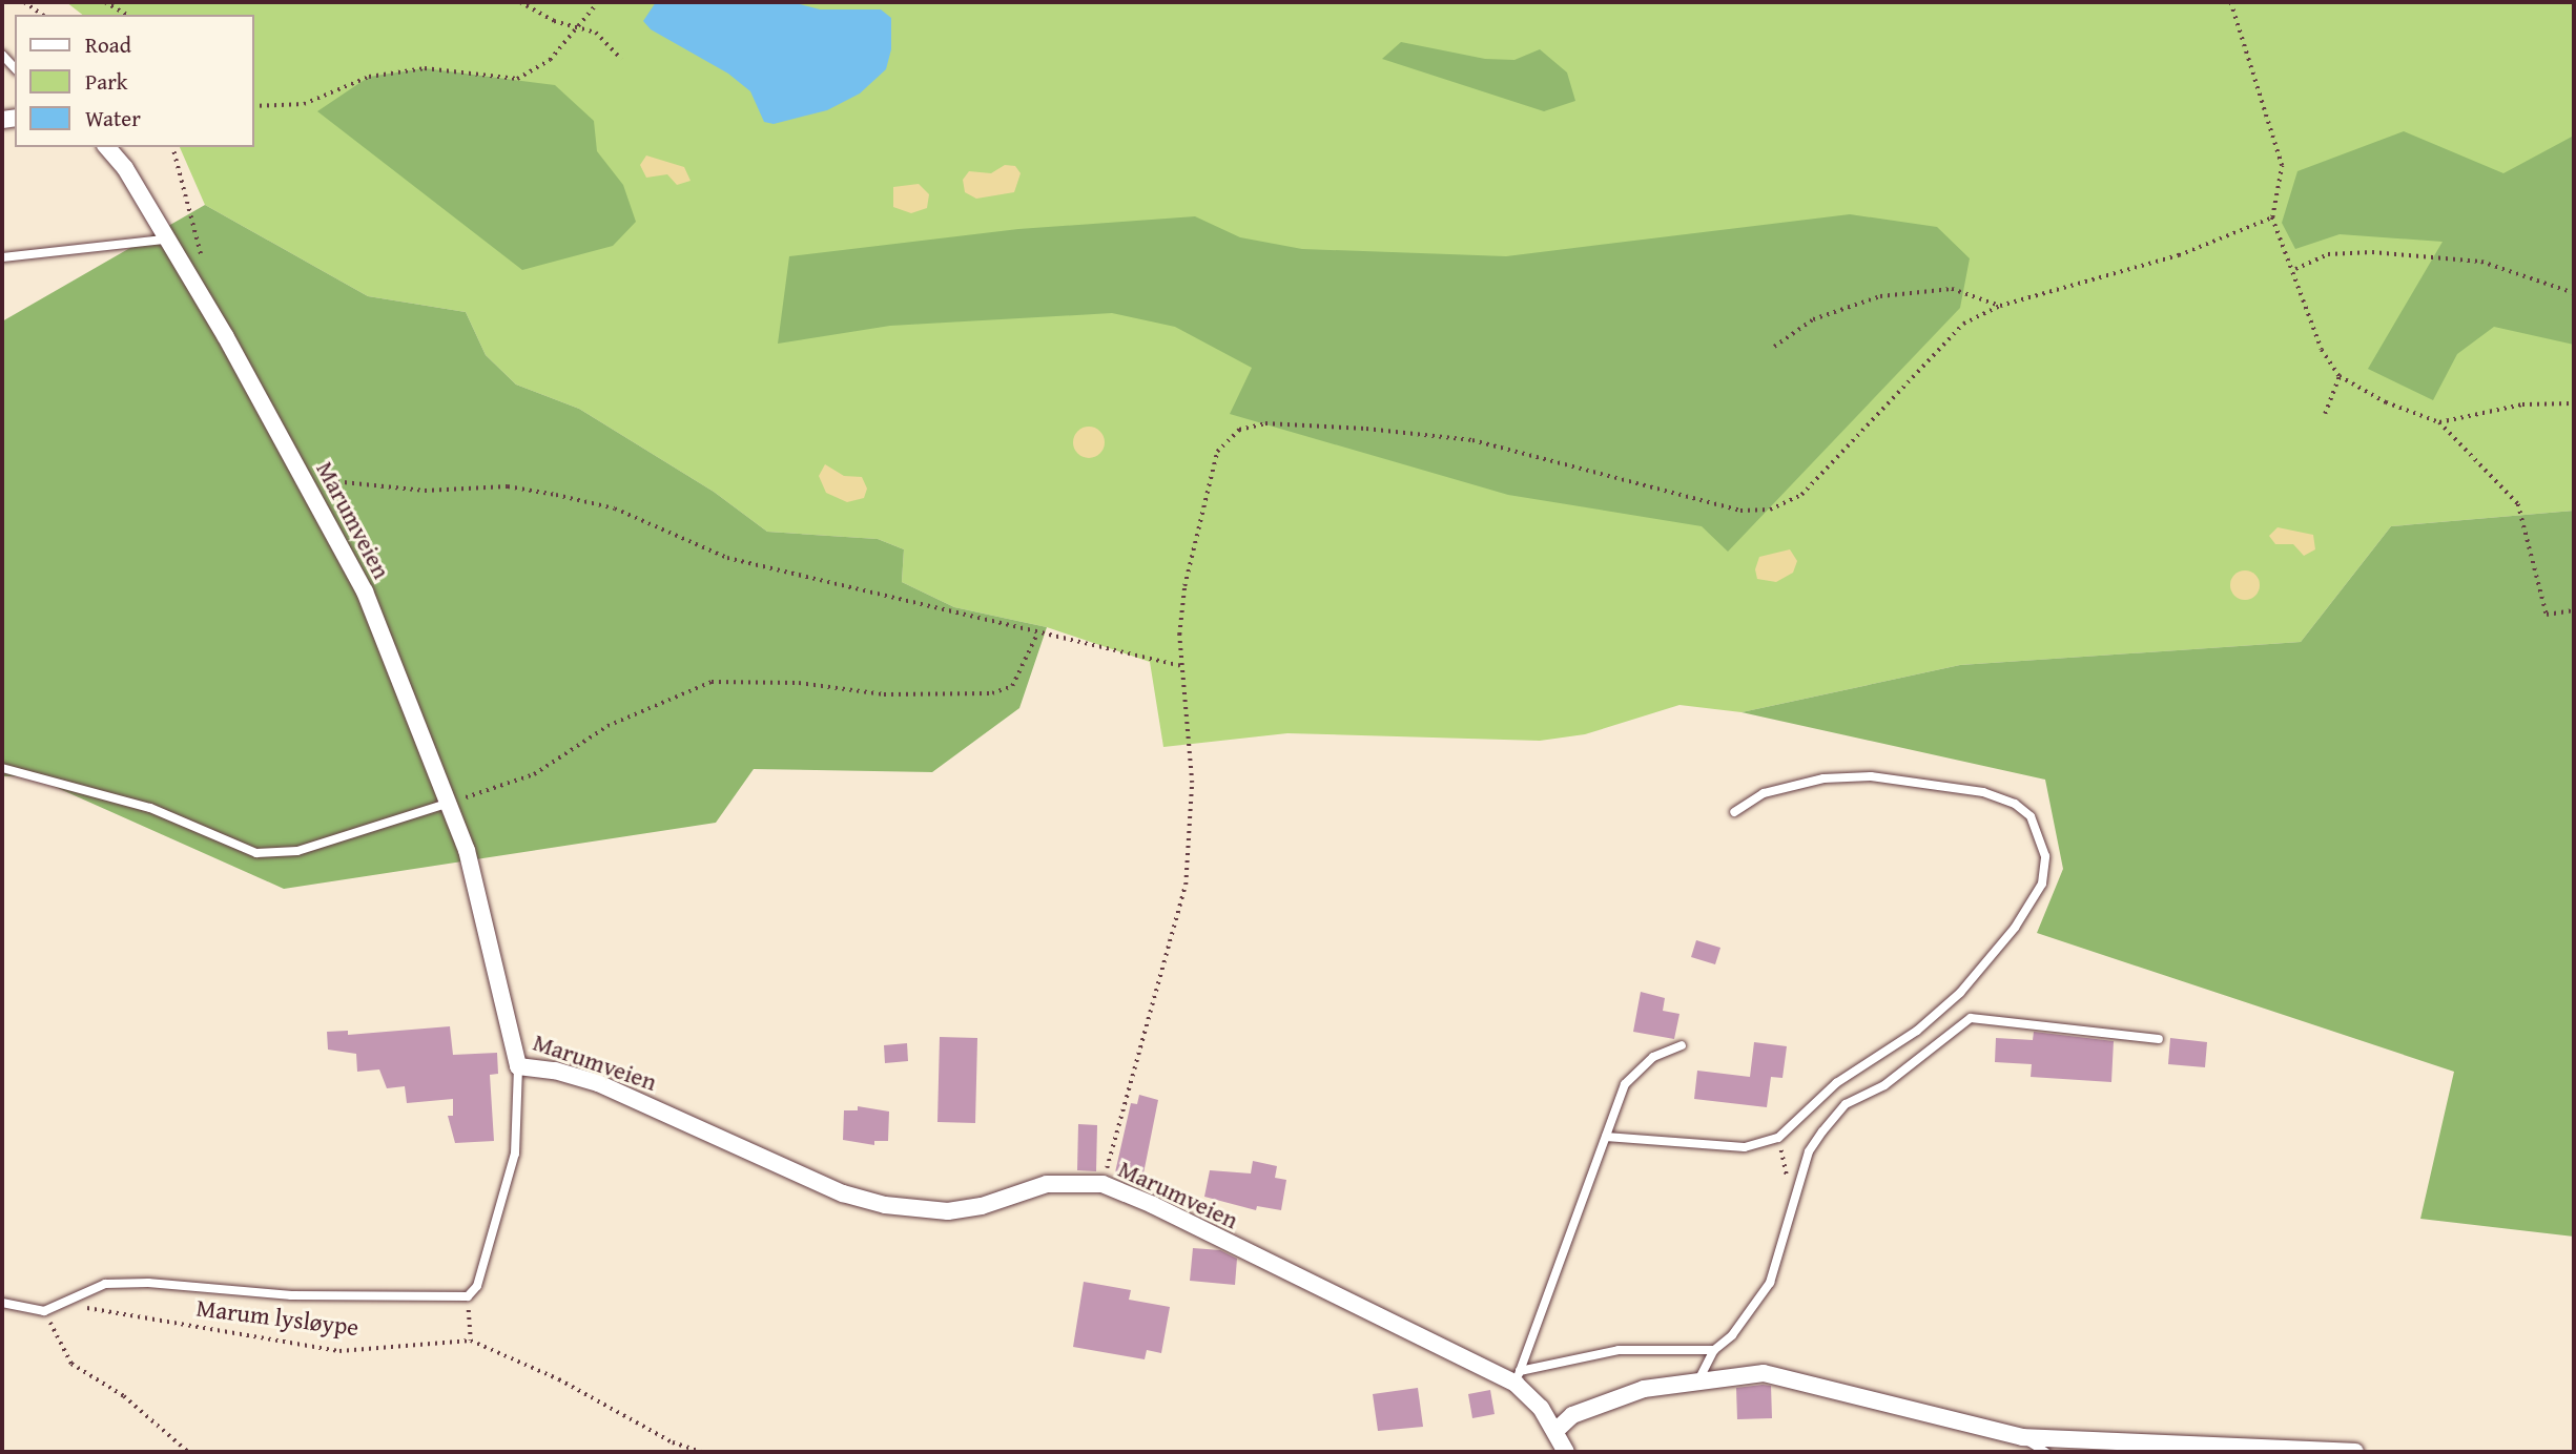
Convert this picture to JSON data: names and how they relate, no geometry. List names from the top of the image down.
{
  "streets": {
    "street": ["Marumveien"],
    "path": ["Marum lysløype"]
  },
  "legend": ["Road", "Park", "Water"]
}
